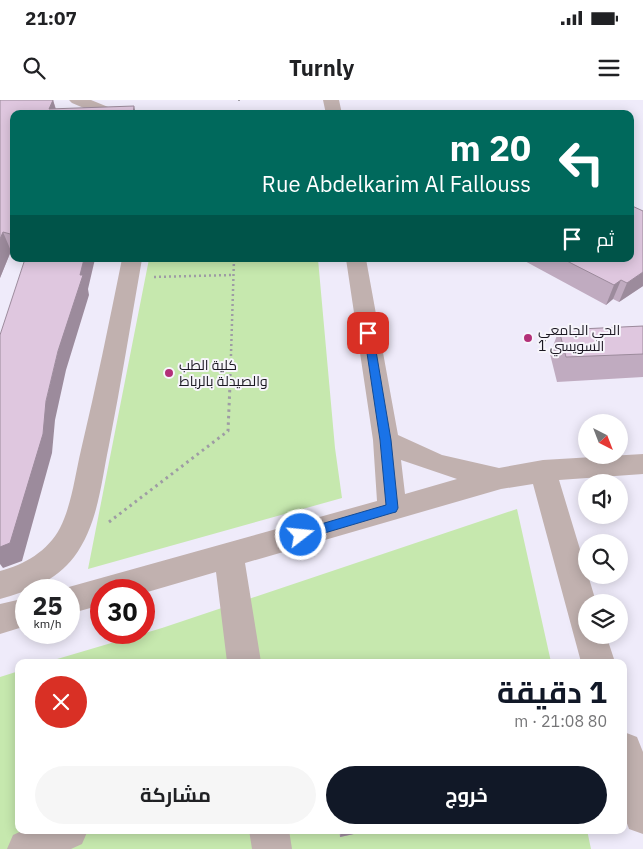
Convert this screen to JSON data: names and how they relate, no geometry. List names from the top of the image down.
{
  "places": ["الحي الجامعي السويسي 1", "كلية الطب والصيدلة بالرباط"],
  "north": "bottom right",
  "page": {
    "status": "21:07",
    "header": "Turnly",
    "turn": ["20 m", "Rue Abdelkarim Al Fallouss"],
    "then": "ثم",
    "speed": "25 km/h",
    "limit": "30",
    "heading": ["1 دقيقة", "80 m · 21:08"],
    "buttons": ["خروج", "مشاركة"]
  }
}
